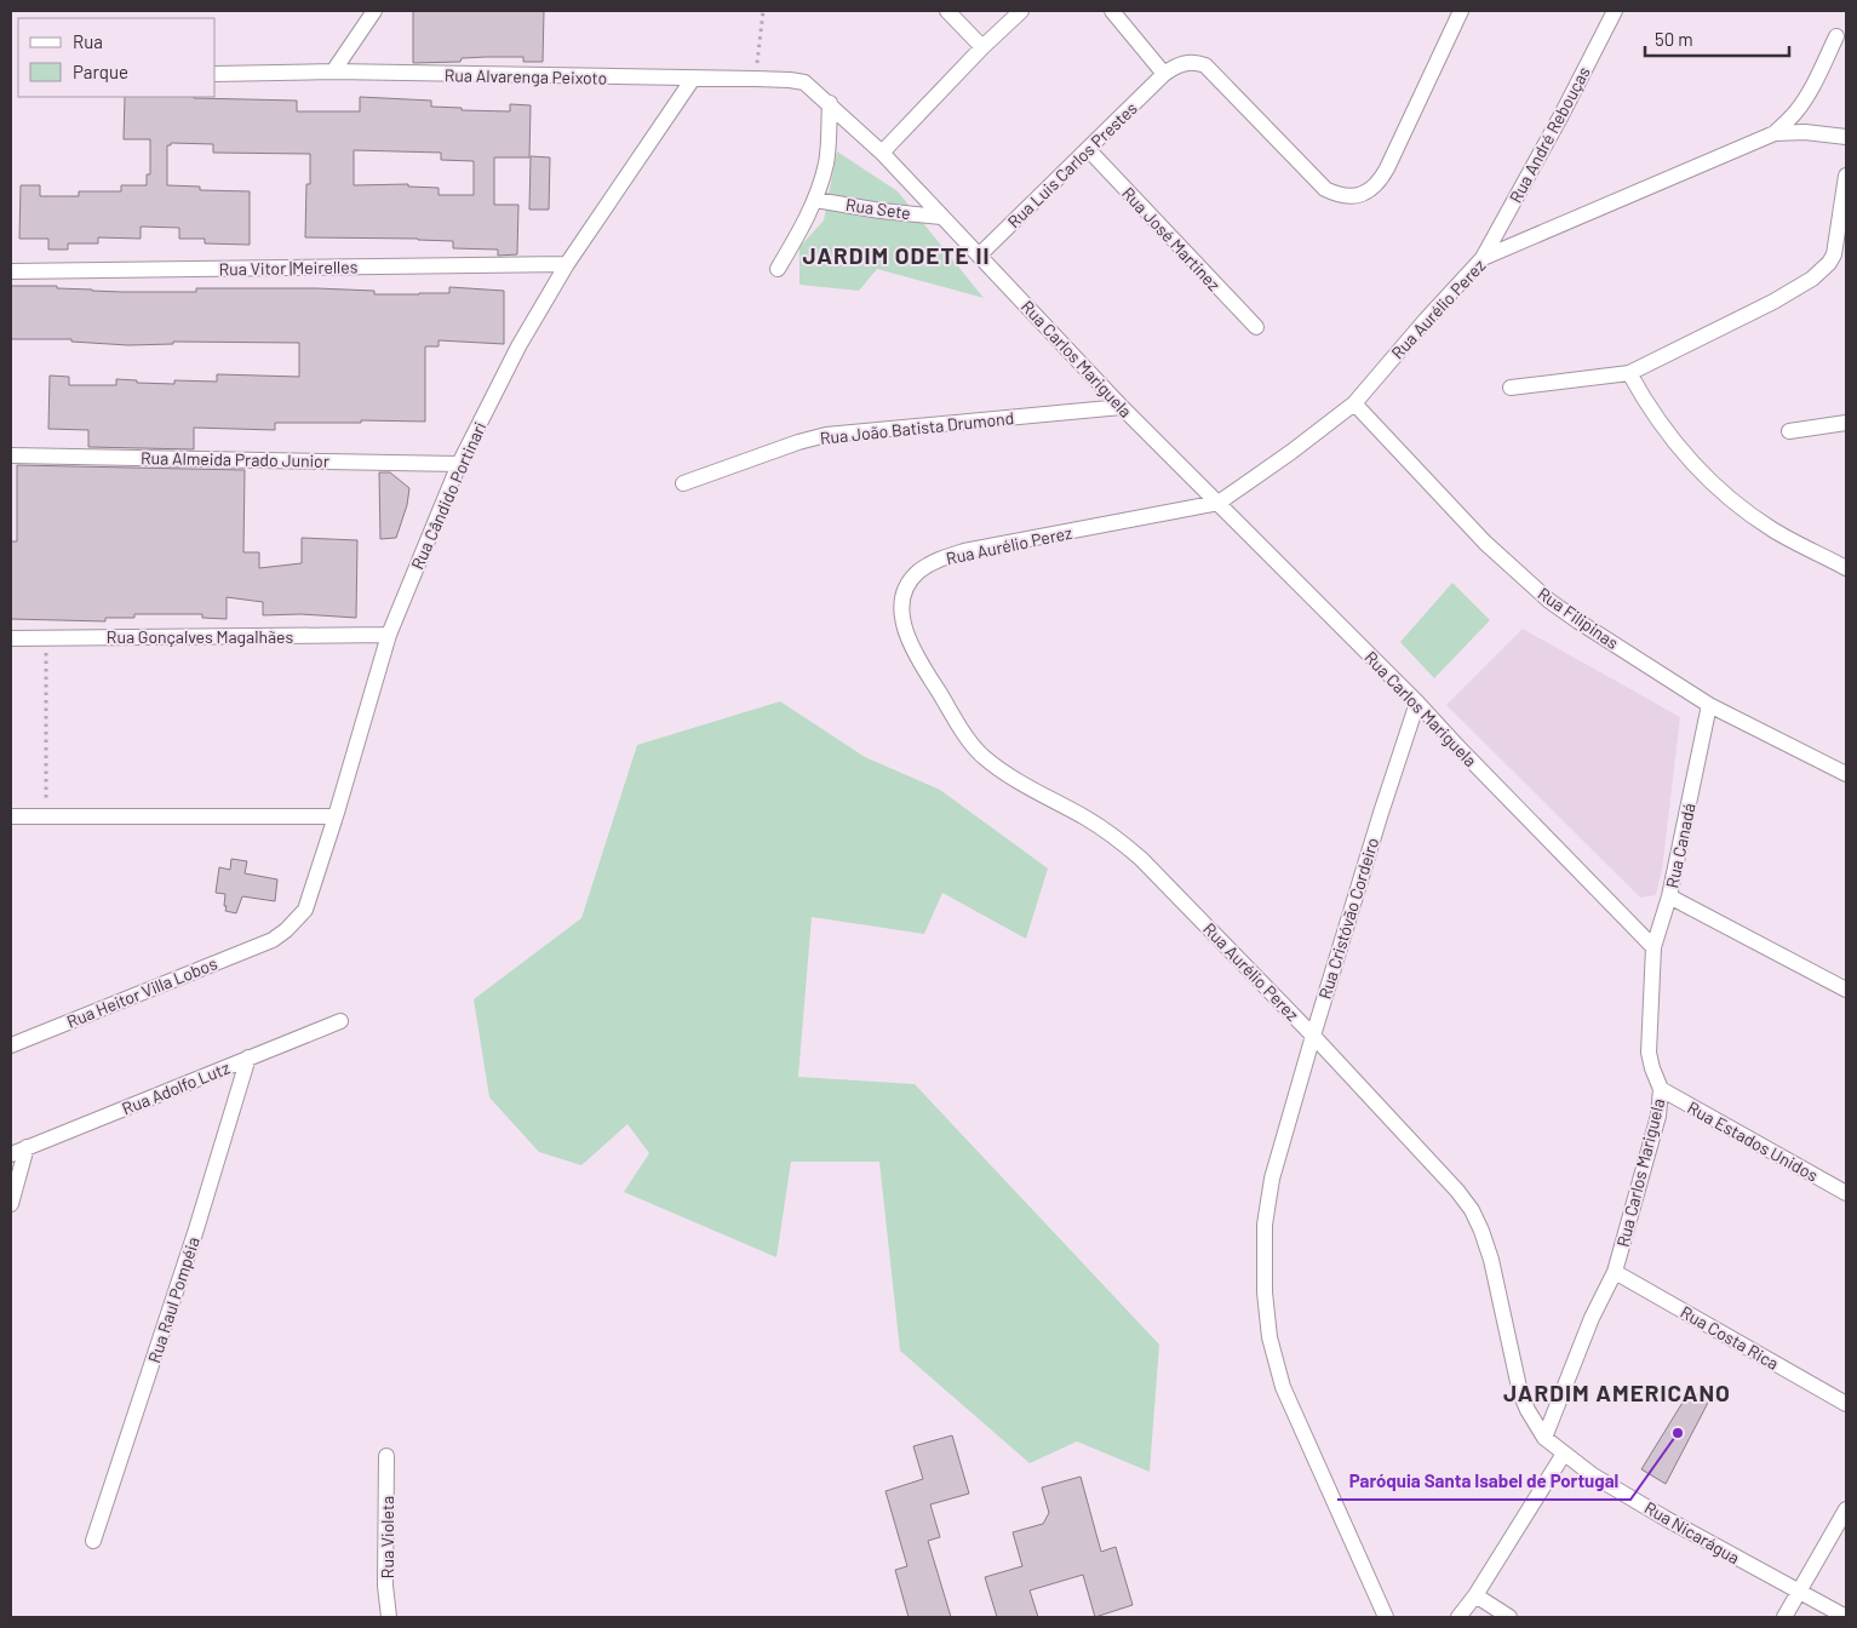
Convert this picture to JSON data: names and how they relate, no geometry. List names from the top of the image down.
{
  "streets": {
    "street": [
      "Rua Alvarenga Peixoto",
      "Rua André Rebouças",
      "Rua Luis Carlos Prestes",
      "Rua Sete",
      "Rua José Martinez",
      "Rua Vitor |Meirelles",
      "Rua Aurélio Perez",
      "Rua Carlos Mariguela",
      "Rua João Batista Drumond",
      "Rua Almeida Prado Junior",
      "Rua Cândido Portinari",
      "Rua Filipinas",
      "Rua Gonçalves Magalhães",
      "Rua Canadá",
      "Rua Cristóvão Cordeiro",
      "Rua Heitor Villa Lobos",
      "Rua Adolfo Lutz",
      "Rua Estados Unidos",
      "Rua Raul Pompéia",
      "Rua Costa Rica",
      "Rua Nicarágua",
      "Rua Violeta"
    ]
  },
  "crossings": [
    ["Rua Alvarenga Peixoto", "Rua Carlos Mariguela"],
    ["Rua Alvarenga Peixoto", "Rua Cândido Portinari"],
    ["Rua André Rebouças", "Rua Aurélio Perez"],
    ["Rua Luis Carlos Prestes", "Rua José Martinez"],
    ["Rua Luis Carlos Prestes", "Rua Carlos Mariguela"],
    ["Rua Sete", "Rua Carlos Mariguela"],
    ["Rua Vitor |Meirelles", "Rua Cândido Portinari"],
    ["Rua Aurélio Perez", "Rua Carlos Mariguela"],
    ["Rua Aurélio Perez", "Rua Filipinas"],
    ["Rua Aurélio Perez", "Rua Cristóvão Cordeiro"],
    ["Rua Aurélio Perez", "Rua Nicarágua"],
    ["Rua Carlos Mariguela", "Rua João Batista Drumond"],
    ["Rua Carlos Mariguela", "Rua Cristóvão Cordeiro"],
    ["Rua Carlos Mariguela", "Rua Estados Unidos"],
    ["Rua Carlos Mariguela", "Rua Costa Rica"],
    ["Rua Carlos Mariguela", "Rua Nicarágua"],
    ["Rua Almeida Prado Junior", "Rua Cândido Portinari"],
    ["Rua Cândido Portinari", "Rua Gonçalves Magalhães"],
    ["Rua Cândido Portinari", "Rua Heitor Villa Lobos"],
    ["Rua Filipinas", "Rua Canadá"],
    ["Rua Adolfo Lutz", "Rua Raul Pompéia"]
  ],
  "districts": ["JARDIM ODETE II", "JARDIM AMERICANO"],
  "places": ["Paróquia Santa Isabel de Portugal"],
  "legend": ["Rua", "Parque"],
  "scale_bar": "50 m"
}
